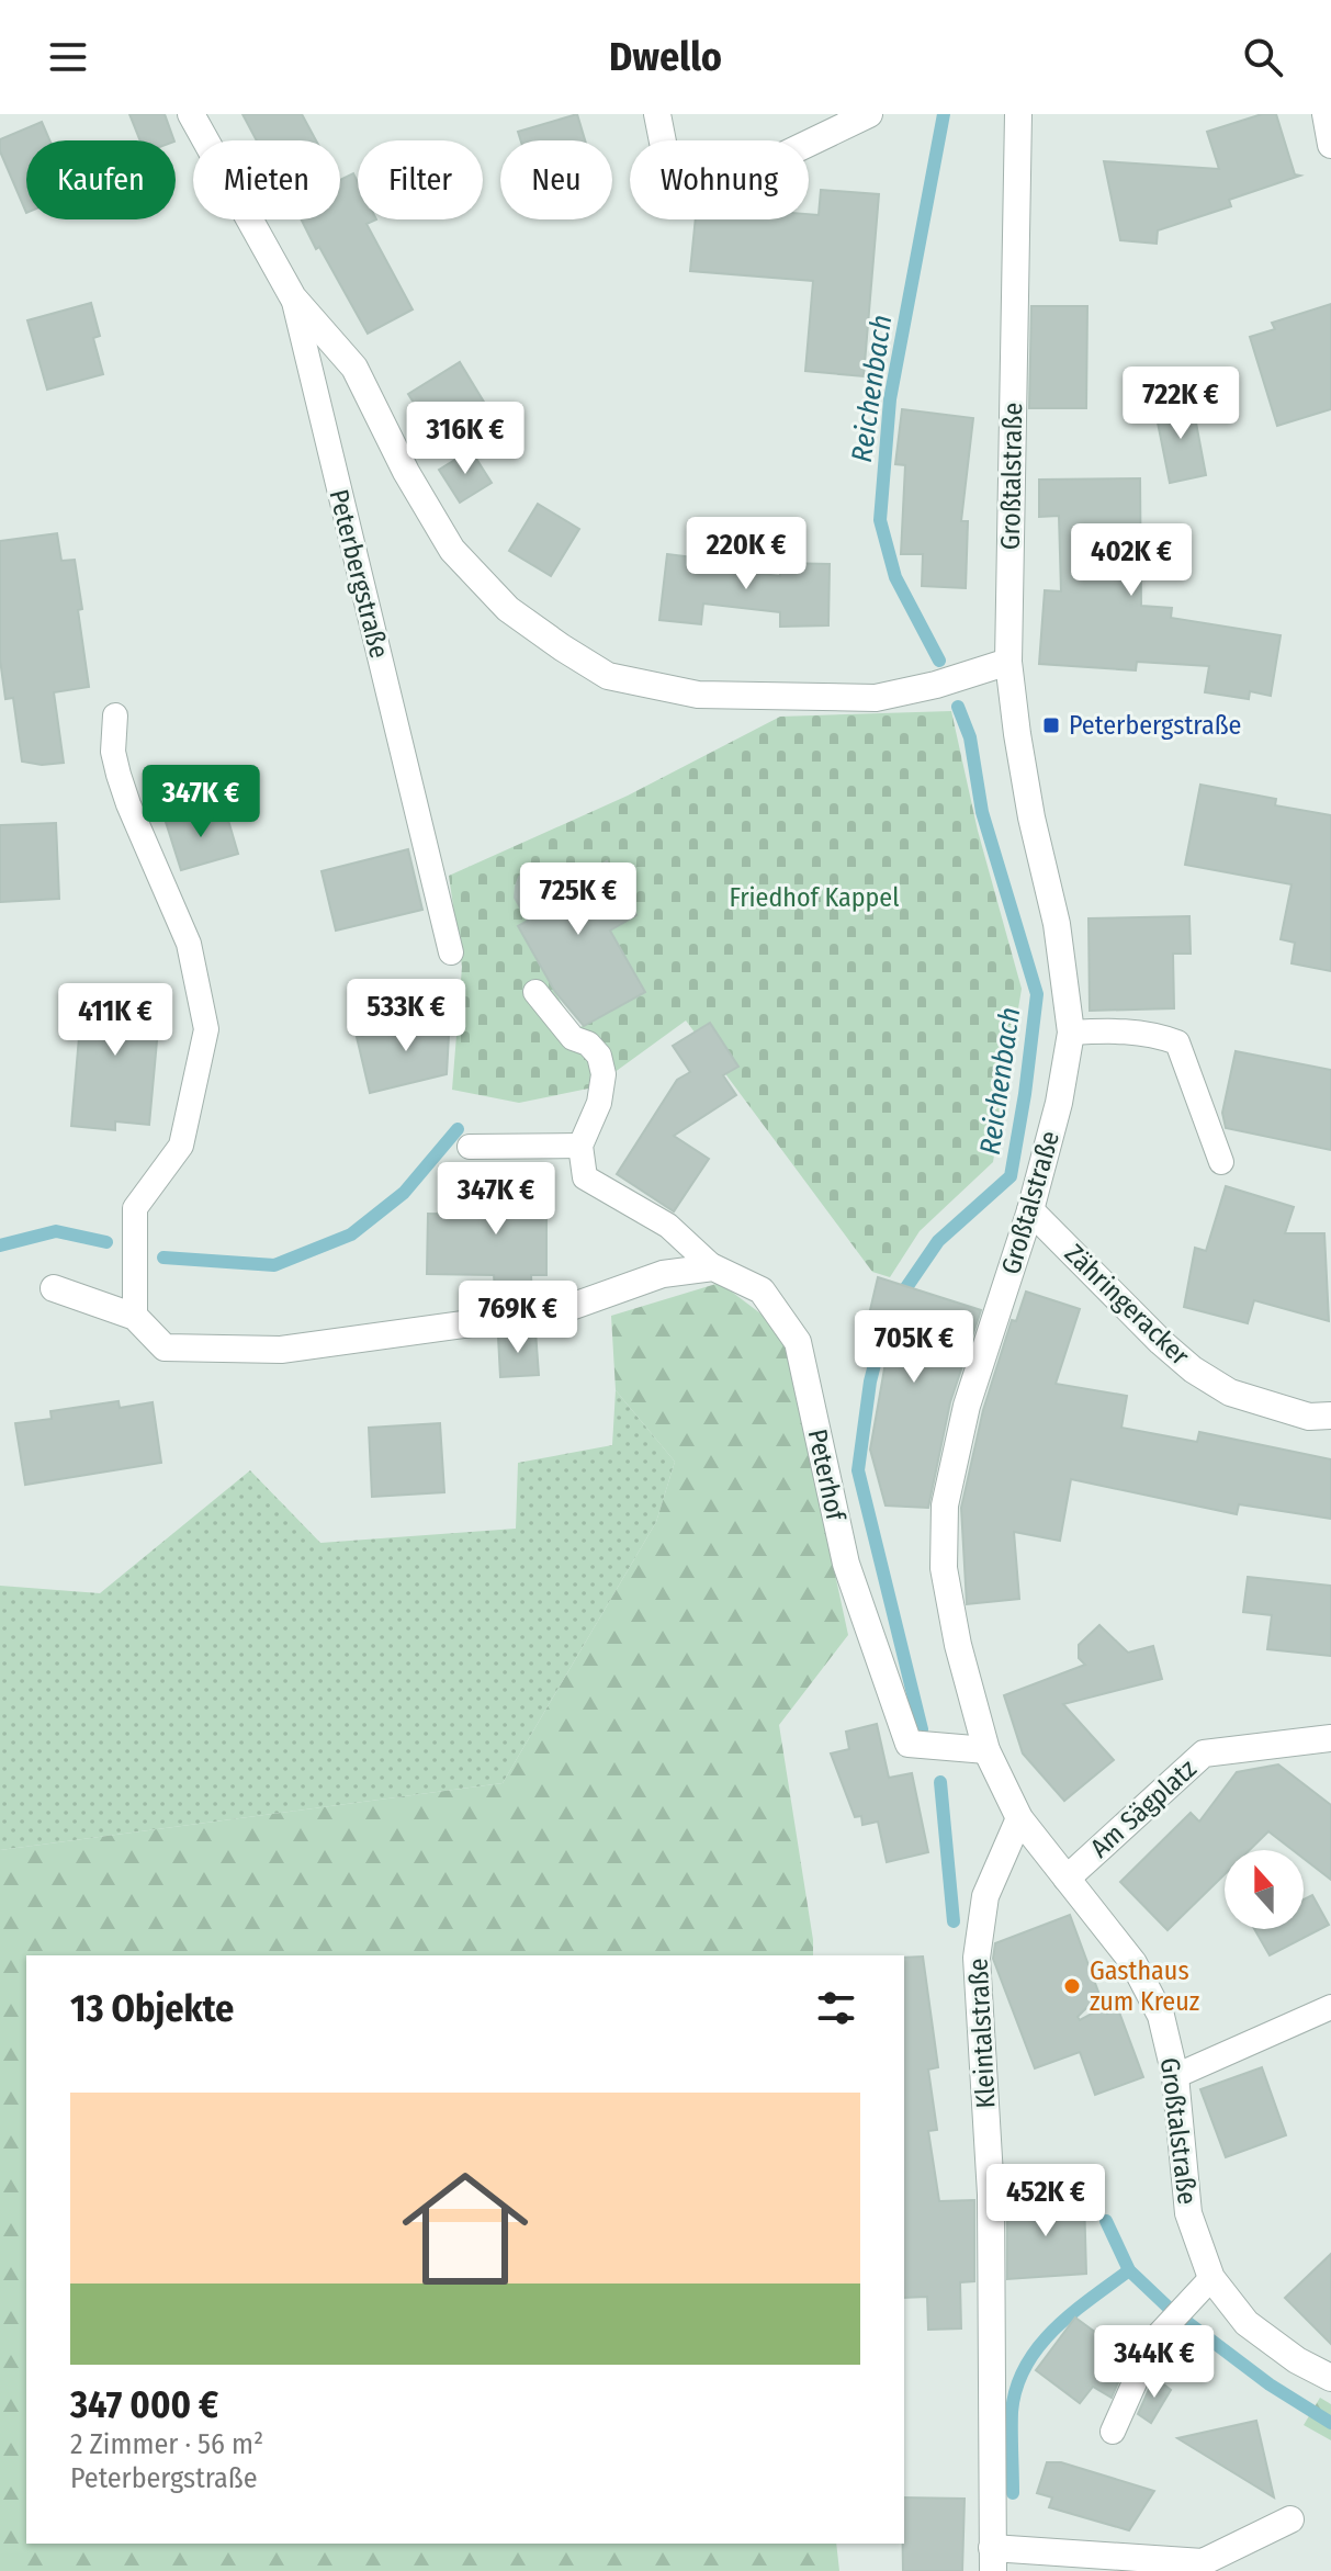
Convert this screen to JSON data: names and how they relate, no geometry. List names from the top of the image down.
{
  "streets": {
    "street": [
      "Großtalstraße",
      "Peterbergstraße",
      "Zähringeracker",
      "Peterhof",
      "Am Sägplatz",
      "Kleintalstraße"
    ]
  },
  "crossings": [
    ["Großtalstraße", "Peterbergstraße"],
    ["Großtalstraße", "Zähringeracker"],
    ["Großtalstraße", "Peterhof"],
    ["Großtalstraße", "Am Sägplatz"],
    ["Großtalstraße", "Kleintalstraße"]
  ],
  "water": ["Reichenbach"],
  "parks": ["Friedhof Kappel"],
  "places": {
    "transit": ["Peterbergstraße"],
    "other": ["Gasthaus zum Kreuz"]
  },
  "north": "top",
  "page": {
    "header": "Dwello",
    "chip": [
      "Kaufen",
      "Mieten",
      "Filter",
      "Neu",
      "Wohnung"
    ],
    "price": [
      "722K €",
      "316K €",
      "220K €",
      "402K €",
      "347K €",
      "725K €",
      "533K €",
      "411K €",
      "347K €",
      "769K €",
      "705K €",
      "452K €",
      "344K €"
    ],
    "heading": "13 Objekte",
    "list": [
      {
        "name": "347 000 €",
        "note": "2 Zimmer · 56 m² · Peterbergstraße"
      }
    ]
  }
}
